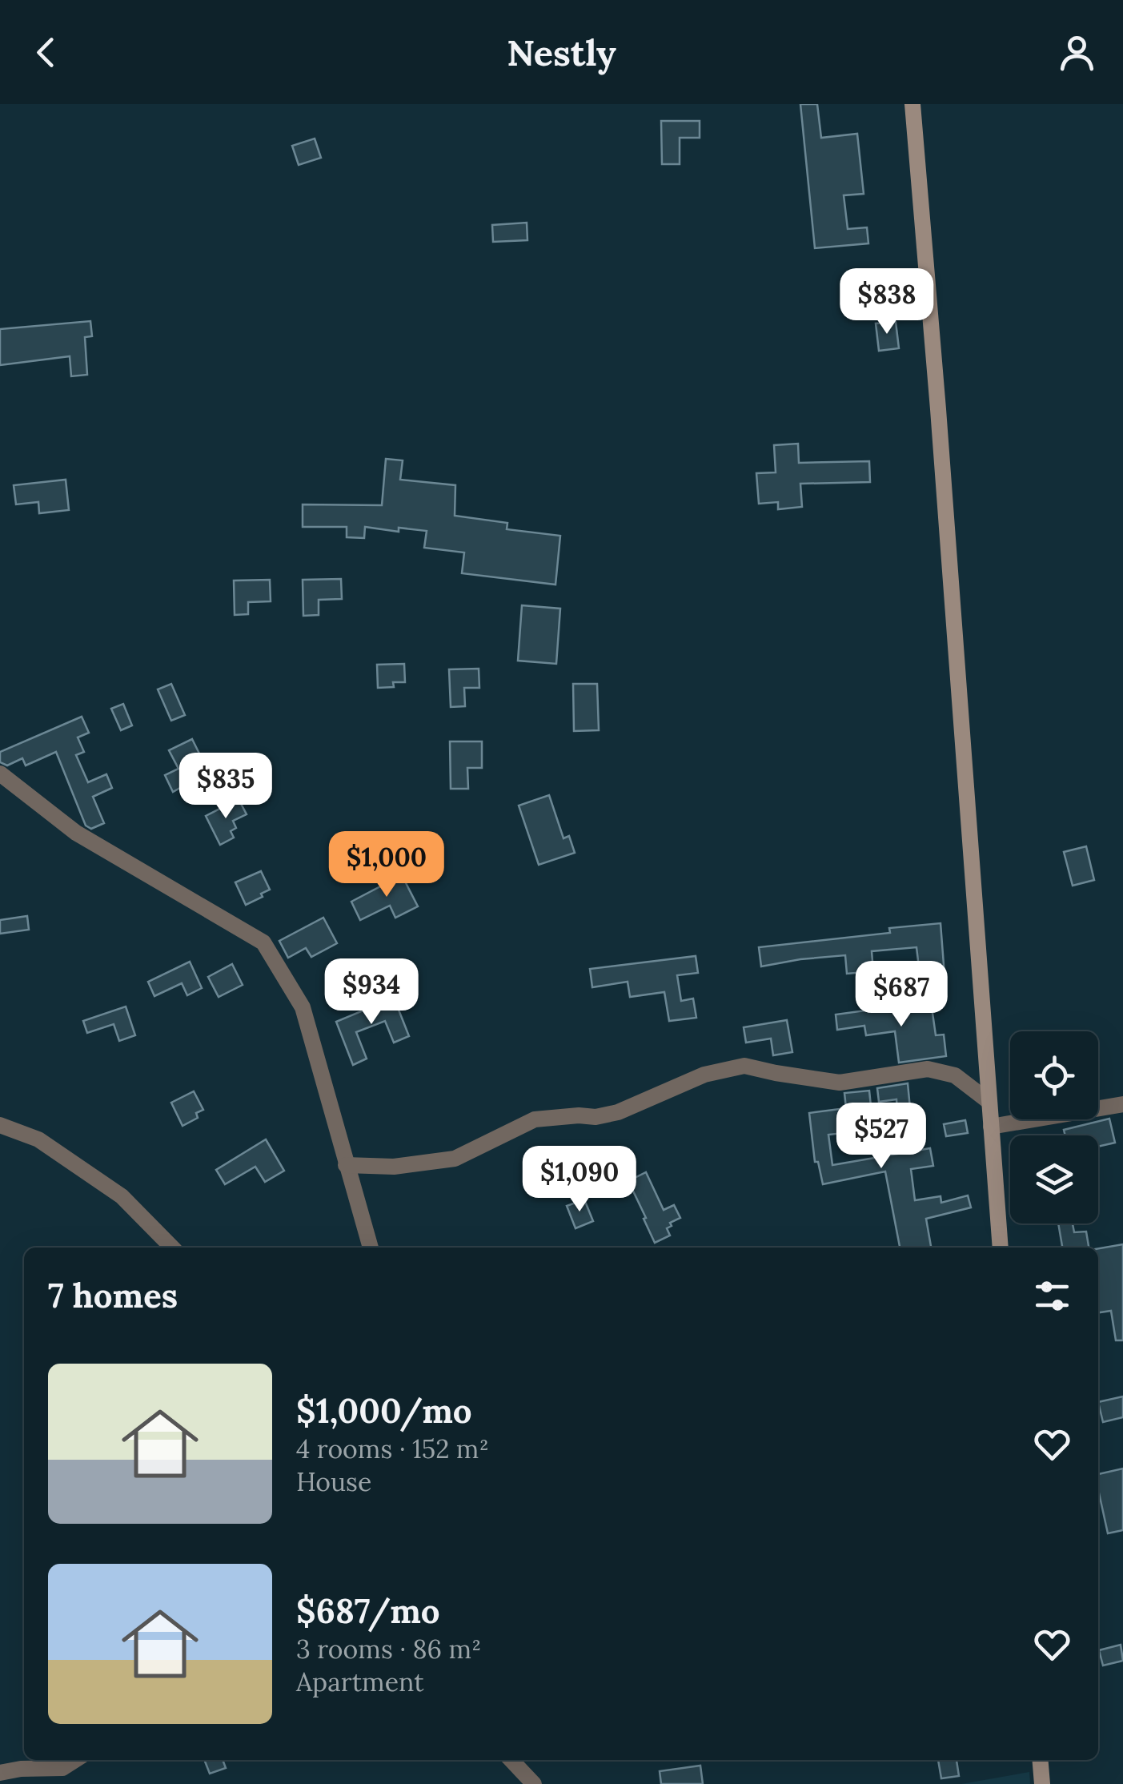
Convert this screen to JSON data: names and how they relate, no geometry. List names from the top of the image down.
{
  "page": {
    "header": "Nestly",
    "price": [
      "$838",
      "$835",
      "$1,000",
      "$934",
      "$687",
      "$527",
      "$1,090"
    ],
    "heading": "7 homes",
    "list": [
      {
        "name": "$1,000/mo",
        "note": "4 rooms · 152 m² · House"
      },
      {
        "name": "$687/mo",
        "note": "3 rooms · 86 m² · Apartment"
      }
    ]
  }
}
